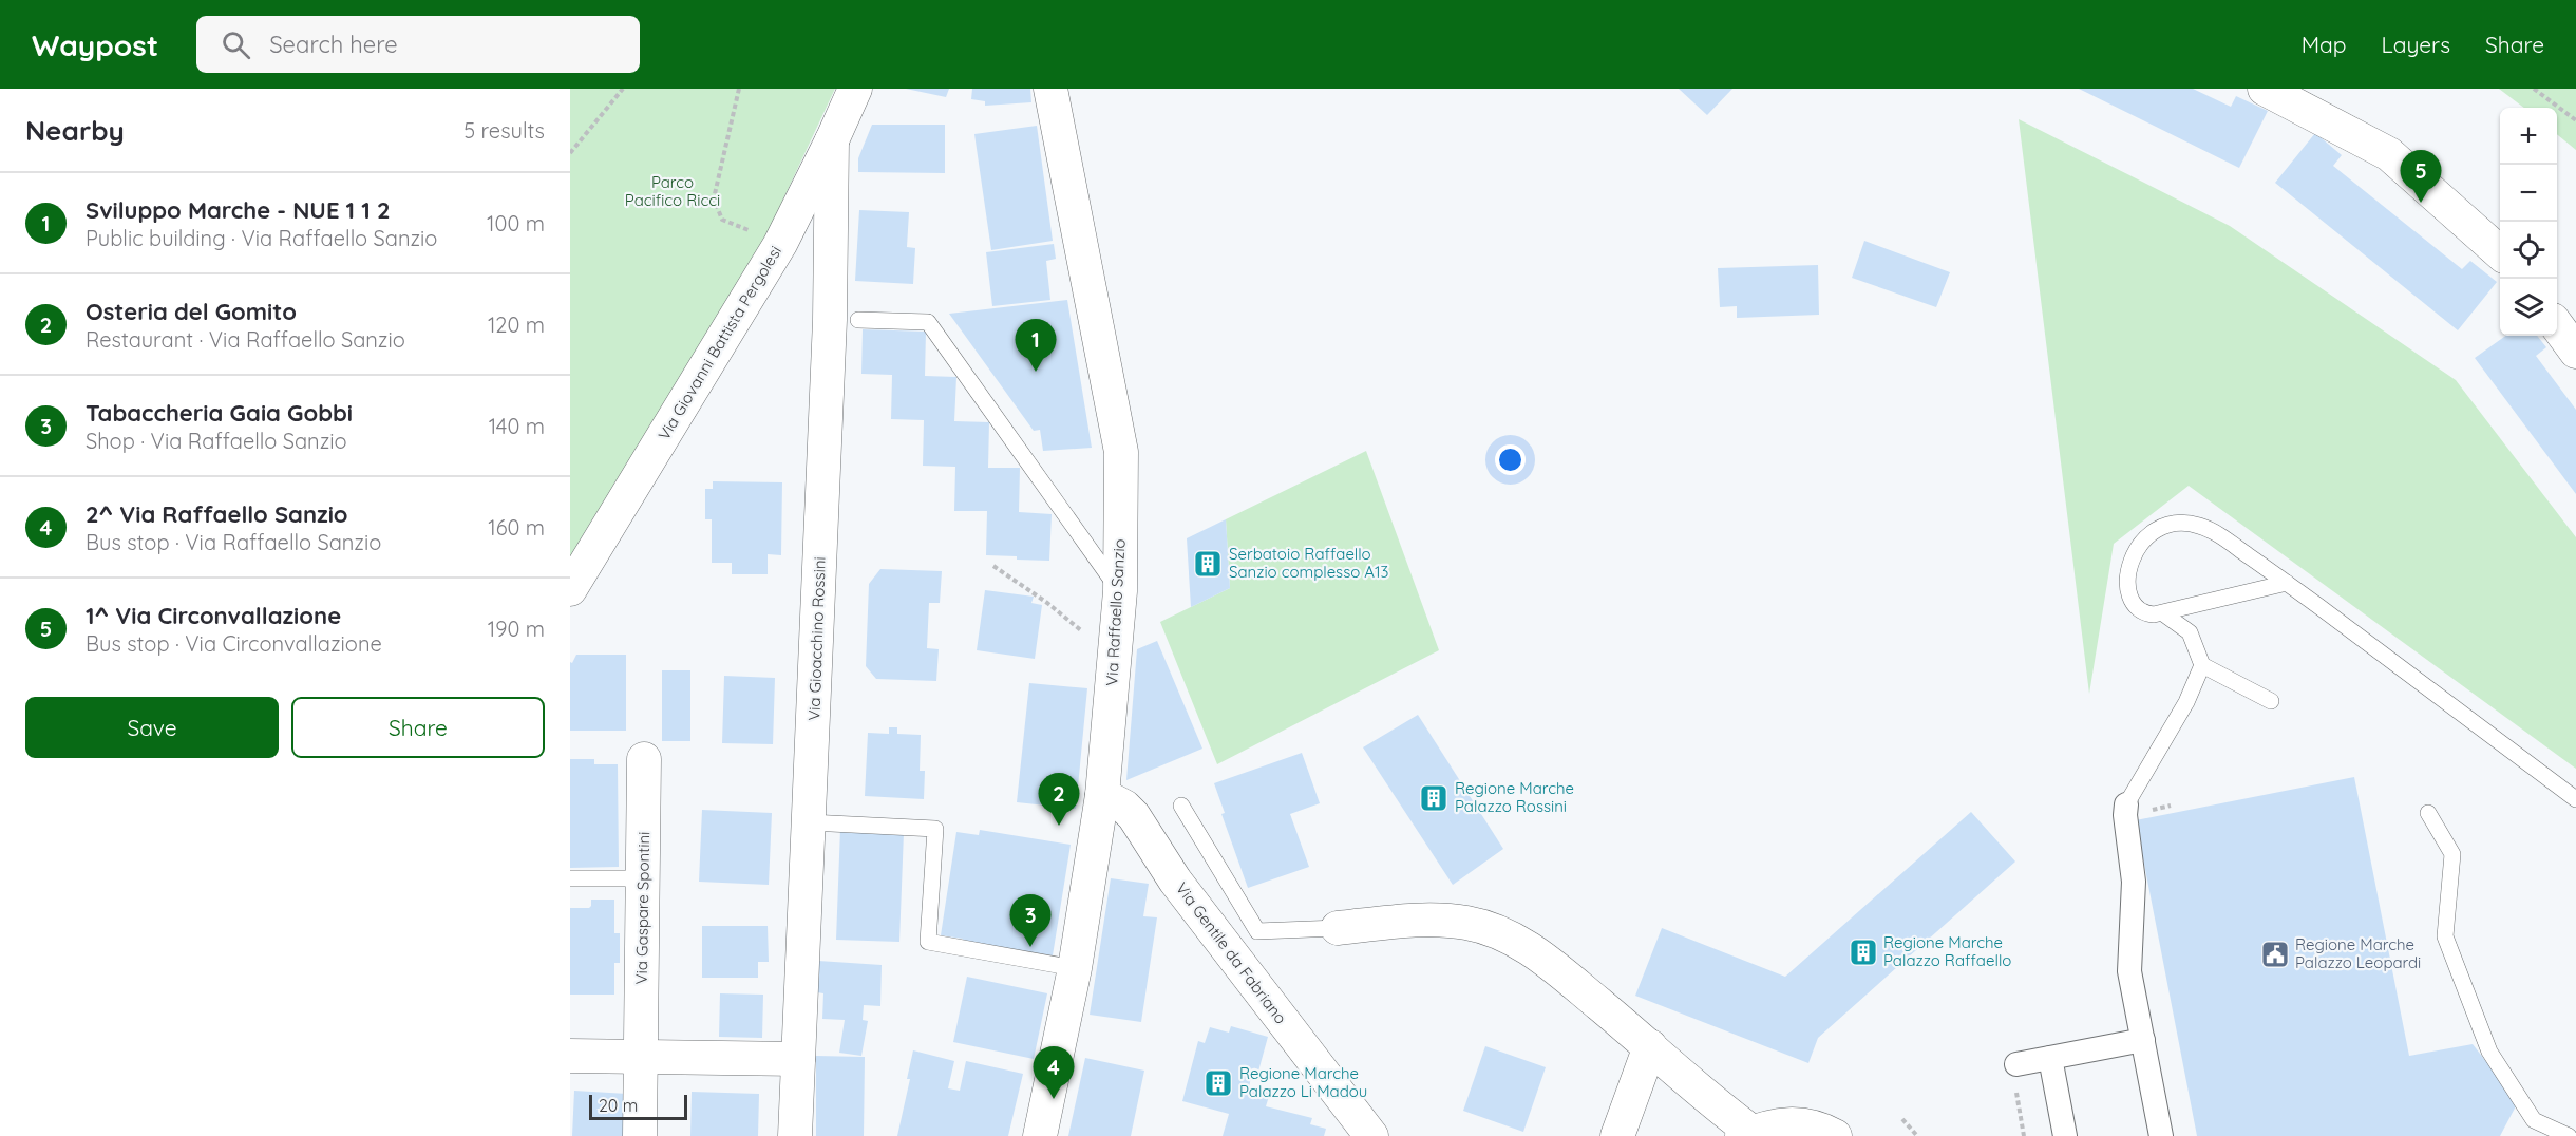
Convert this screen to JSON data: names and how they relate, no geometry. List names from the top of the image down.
{
  "streets": {
    "street": [
      "Via Giovanni Battista Pergolesi",
      "Via Raffaello Sanzio",
      "Via Gioacchino Rossini",
      "Via Gaspare Spontini",
      "Via Gentile da Fabriano"
    ]
  },
  "crossings": [
    ["Via Giovanni Battista Pergolesi", "Via Gioacchino Rossini"],
    ["Via Raffaello Sanzio", "Via Gentile da Fabriano"]
  ],
  "parks": ["Parco Pacifico Ricci"],
  "places": {
    "building": [
      "Serbatoio Raffaello Sanzio complesso A13",
      "Regione Marche Palazzo Rossini",
      "Regione Marche Palazzo Raffaello",
      "Regione Marche Palazzo Li Madou"
    ],
    "public building": ["Regione Marche Palazzo Leopardi"]
  },
  "scale_bar": "20 m",
  "page": {
    "header": "Waypost",
    "search": "Search here",
    "nav": ["Map", "Layers", "Share"],
    "heading": ["Nearby", "5 results"],
    "map_buttons": ["+", "−"],
    "pins": [
      "5",
      "1",
      "2",
      "3",
      "4"
    ],
    "list": [
      {
        "mark": "1",
        "name": "Sviluppo Marche - NUE 1 1 2",
        "note": "Public building · Via Raffaello Sanzio",
        "value": "100 m"
      },
      {
        "mark": "2",
        "name": "Osteria del Gomito",
        "note": "Restaurant · Via Raffaello Sanzio",
        "value": "120 m"
      },
      {
        "mark": "3",
        "name": "Tabaccheria Gaia Gobbi",
        "note": "Shop · Via Raffaello Sanzio",
        "value": "140 m"
      },
      {
        "mark": "4",
        "name": "2^ Via Raffaello Sanzio",
        "note": "Bus stop · Via Raffaello Sanzio",
        "value": "160 m"
      },
      {
        "mark": "5",
        "name": "1^ Via Circonvallazione",
        "note": "Bus stop · Via Circonvallazione",
        "value": "190 m"
      }
    ],
    "buttons": ["Save", "Share"],
    "scale": "20 m"
  }
}
